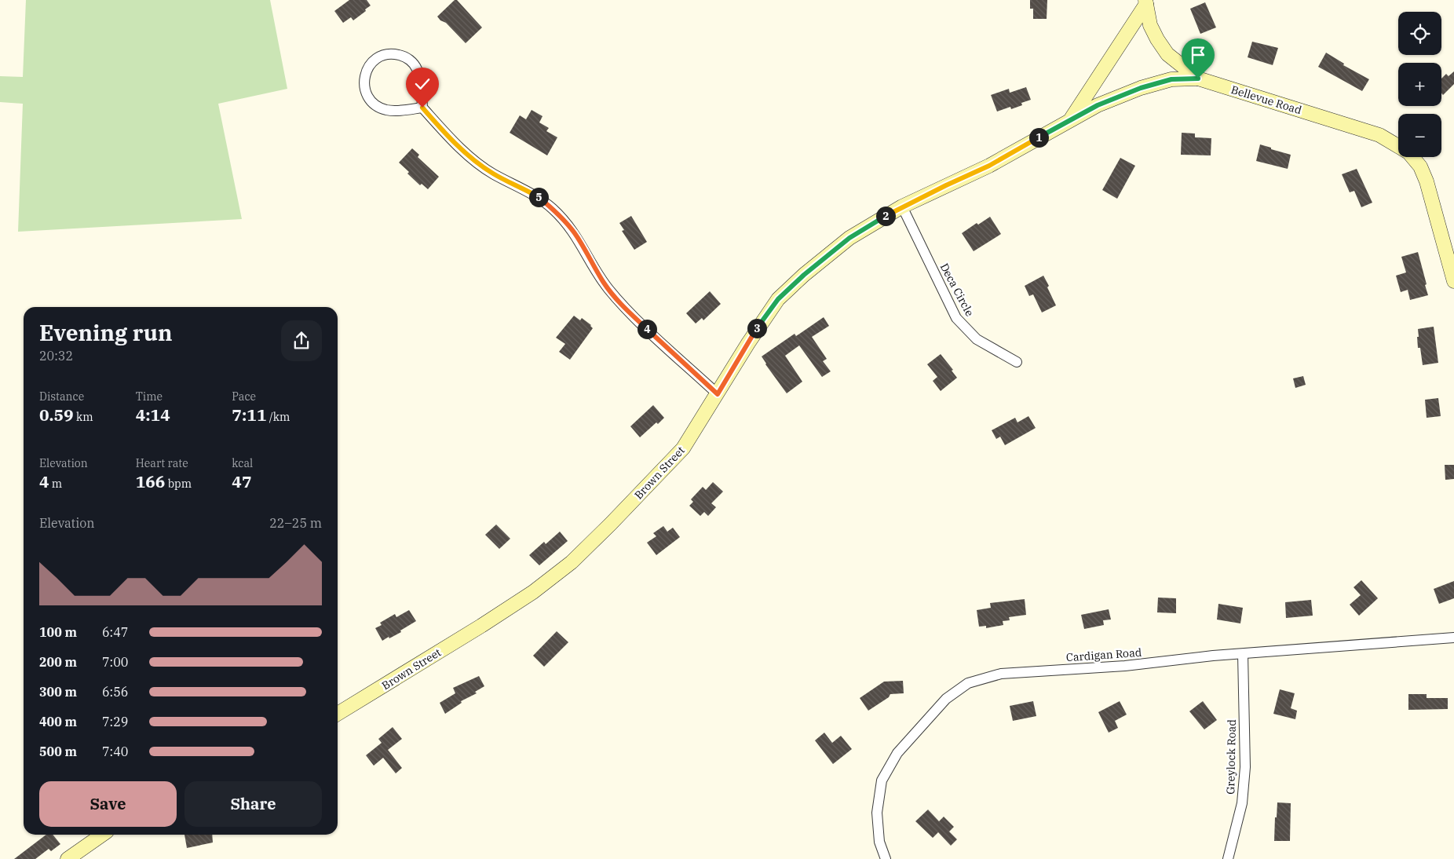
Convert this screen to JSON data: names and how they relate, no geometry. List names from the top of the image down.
{
  "streets": {
    "street": [
      "Bellevue Road",
      "Deca Circle",
      "Brown Street",
      "Cardigan Road",
      "Greylock Road"
    ]
  },
  "crossings": [
    ["Bellevue Road", "Brown Street"],
    ["Deca Circle", "Brown Street"],
    ["Cardigan Road", "Greylock Road"]
  ],
  "page": {
    "map_buttons": ["+", "−"],
    "pins": [
      "1",
      "5",
      "2",
      "3",
      "4"
    ],
    "heading": ["Evening run", "20:32"],
    "stats": [
      ["Distance", "0.59 km"],
      ["Time", "4:14"],
      ["Pace", "7:11 /km"],
      ["Elevation", "4 m"],
      ["Heart rate", "166 bpm"],
      ["kcal", "47"]
    ],
    "chart": ["Elevation", "22–25 m"],
    "list": [
      {
        "name": "100 m",
        "note": "6:47"
      },
      {
        "name": "200 m",
        "note": "7:00"
      },
      {
        "name": "300 m",
        "note": "6:56"
      },
      {
        "name": "400 m",
        "note": "7:29"
      },
      {
        "name": "500 m",
        "note": "7:40"
      }
    ],
    "buttons": ["Save", "Share"]
  }
}
